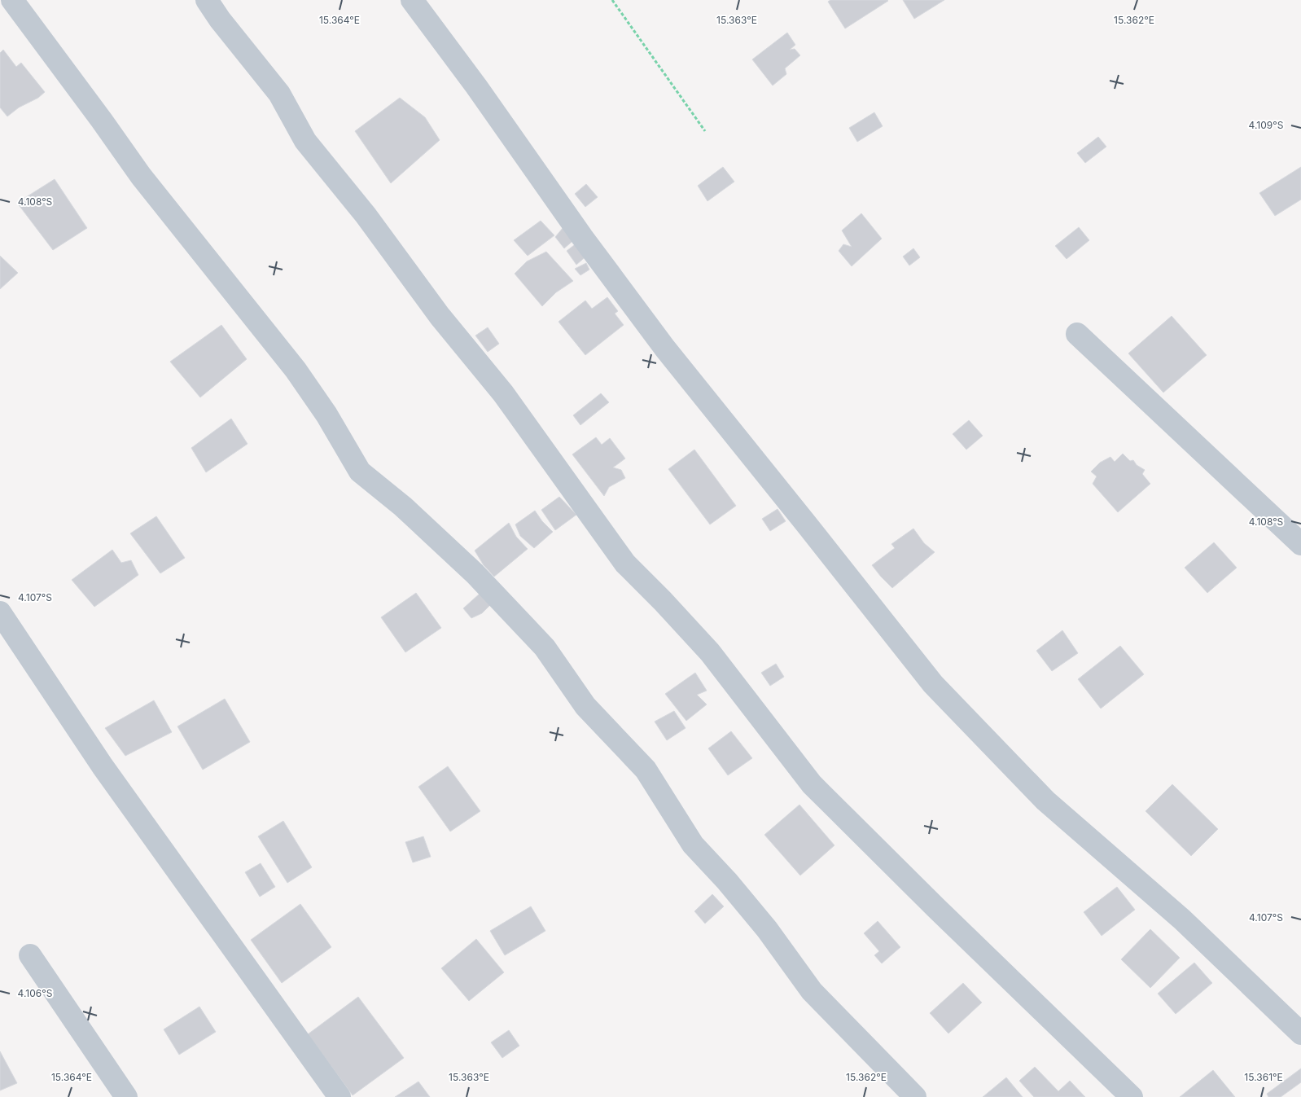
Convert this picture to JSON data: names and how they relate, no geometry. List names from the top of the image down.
{
  "coordinates": [
    "15.364°E",
    "15.363°E",
    "15.362°E",
    "4.109°S",
    "4.108°S",
    "4.107°S",
    "4.106°S",
    "15.361°E"
  ]
}
